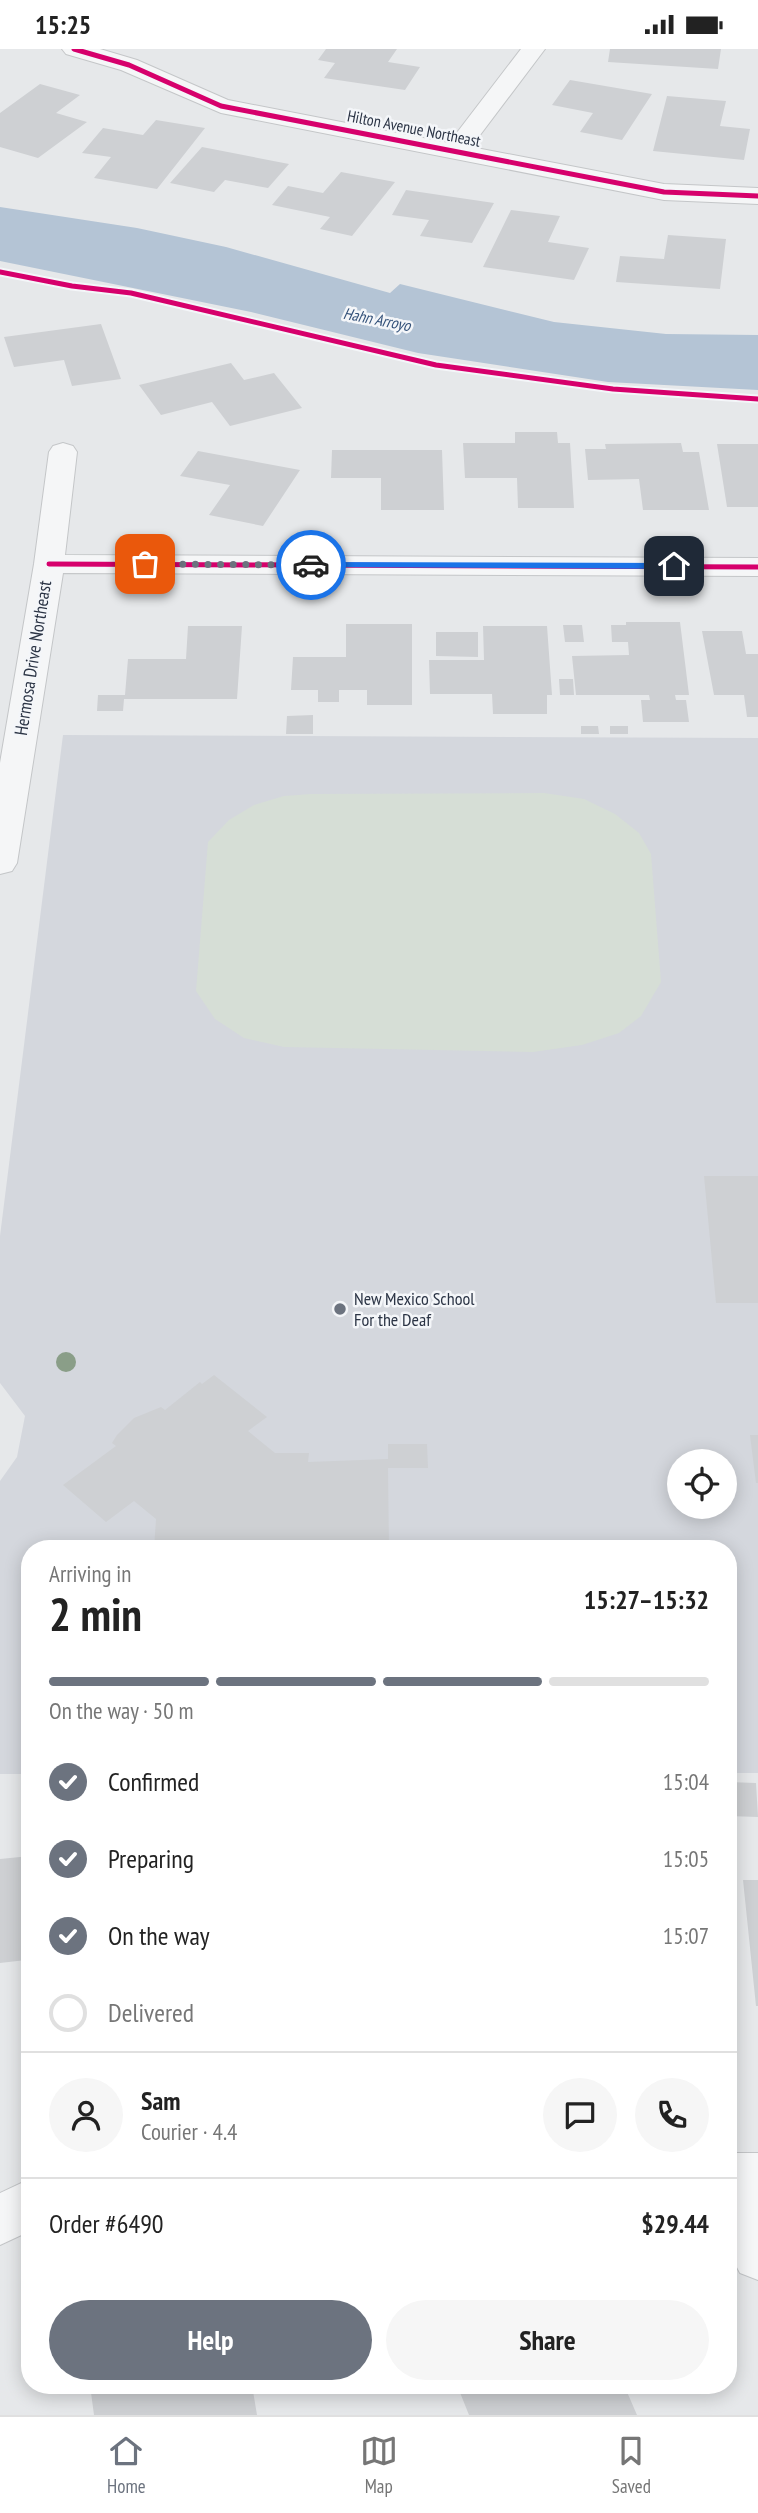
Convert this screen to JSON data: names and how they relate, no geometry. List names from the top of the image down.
{
  "streets": {
    "street": ["Hilton Avenue Northeast", "Hermosa Drive Northeast"]
  },
  "water": ["Hahn Arroyo"],
  "places": ["New Mexico School For the Deaf"],
  "page": {
    "status": "15:25",
    "heading": ["2 min", "Arriving in", "15:27–15:32"],
    "panel": [
      "Sam",
      "Courier · 4.4",
      "Order #6490",
      "$29.44"
    ],
    "bar": "On the way · 50 m",
    "list": [
      ["Confirmed", "15:04"],
      ["Preparing", "15:05"],
      ["On the way", "15:07"],
      "Delivered"
    ],
    "buttons": ["Help", "Share"],
    "tabs": ["Home", "Map", "Saved"]
  }
}
